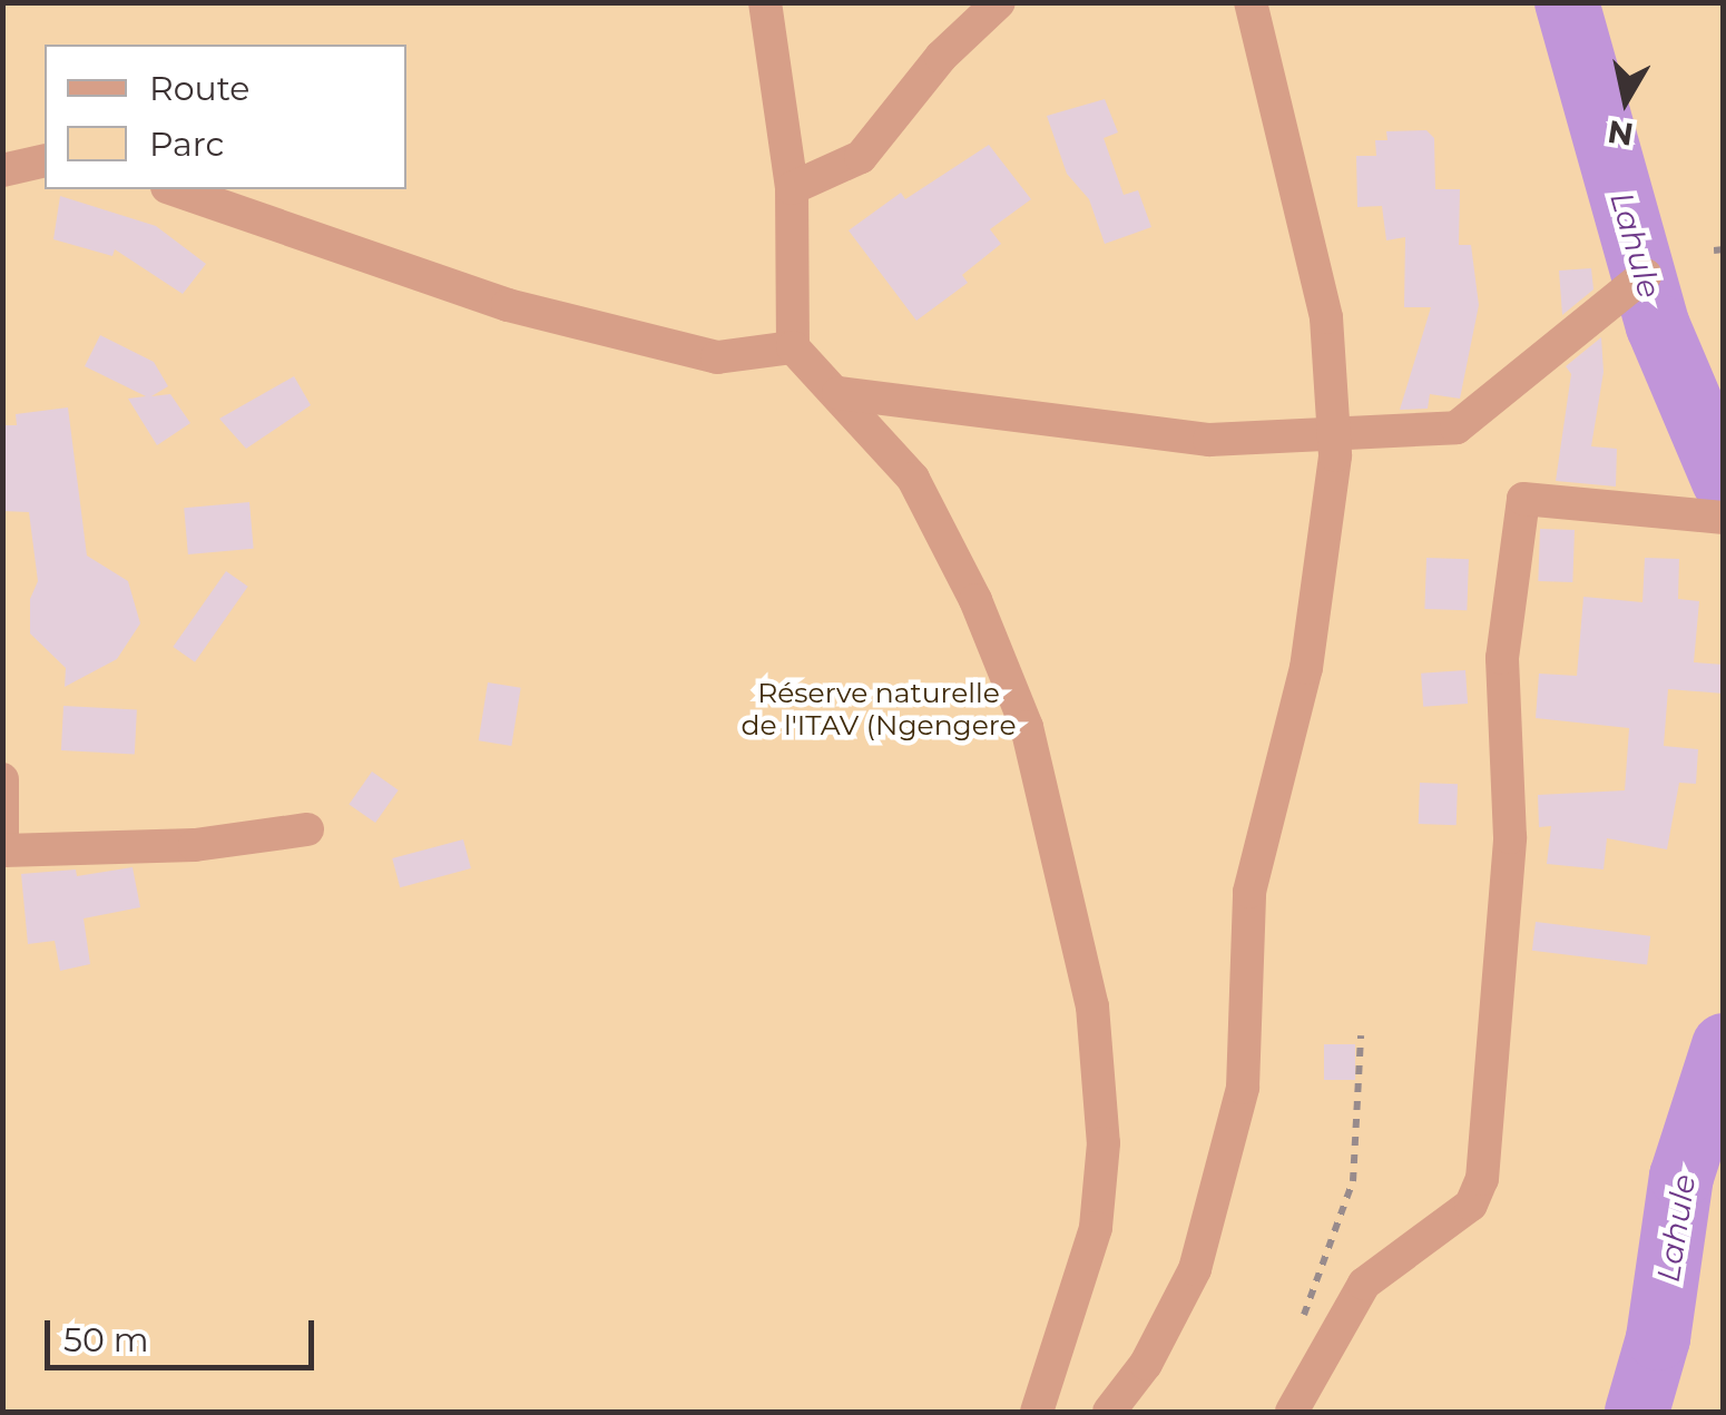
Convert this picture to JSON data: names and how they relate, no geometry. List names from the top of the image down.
{
  "water": ["Lahule"],
  "parks": ["Réserve naturelle de l'ITAV (Ngengere"],
  "legend": ["Route", "Parc"],
  "scale_bar": "50 m",
  "north": "bottom"
}
